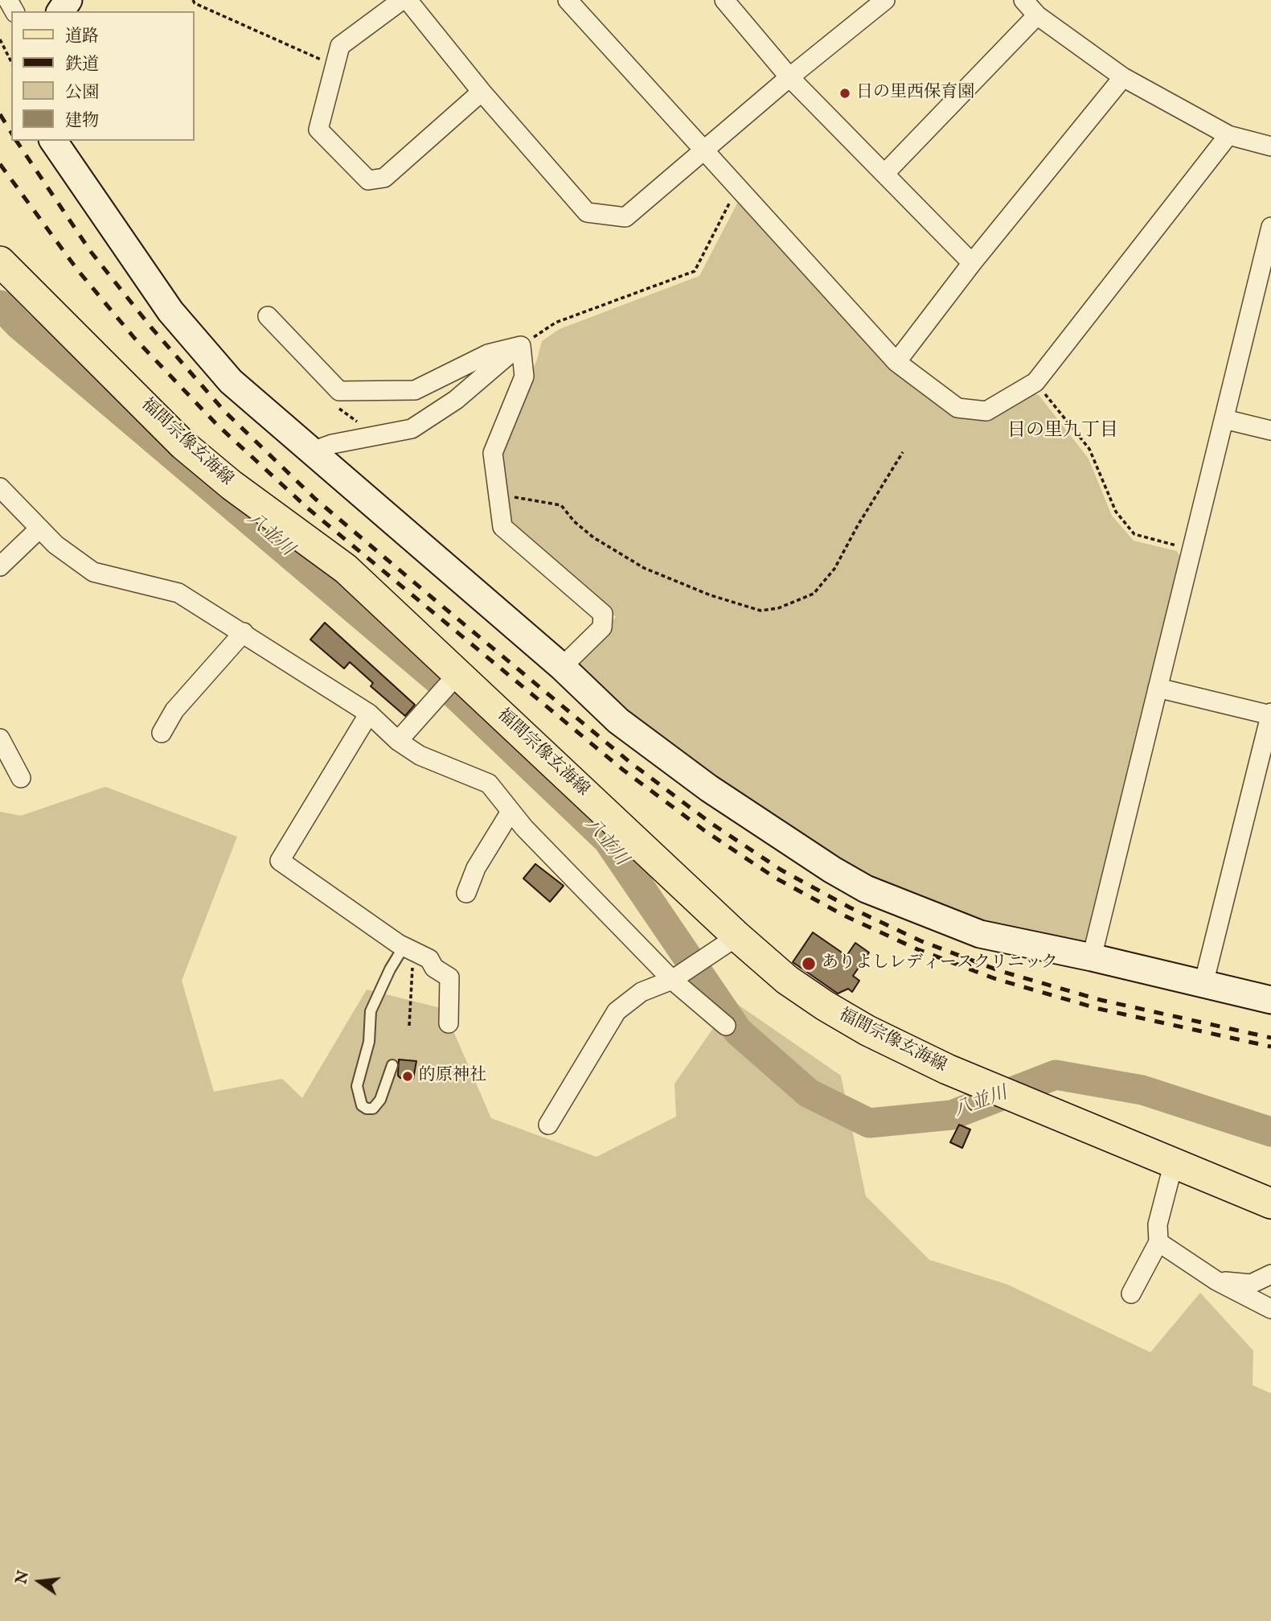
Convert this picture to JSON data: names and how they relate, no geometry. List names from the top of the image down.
{
  "streets": {
    "main road": ["福間宗像玄海線"]
  },
  "districts": ["日の里九丁目"],
  "water": ["八並川"],
  "places": ["日の里西保育園", "ありよしレディースクリニック", "的原神社"],
  "legend": [
    "道路",
    "鉄道",
    "公園",
    "建物"
  ],
  "north": "left"
}
